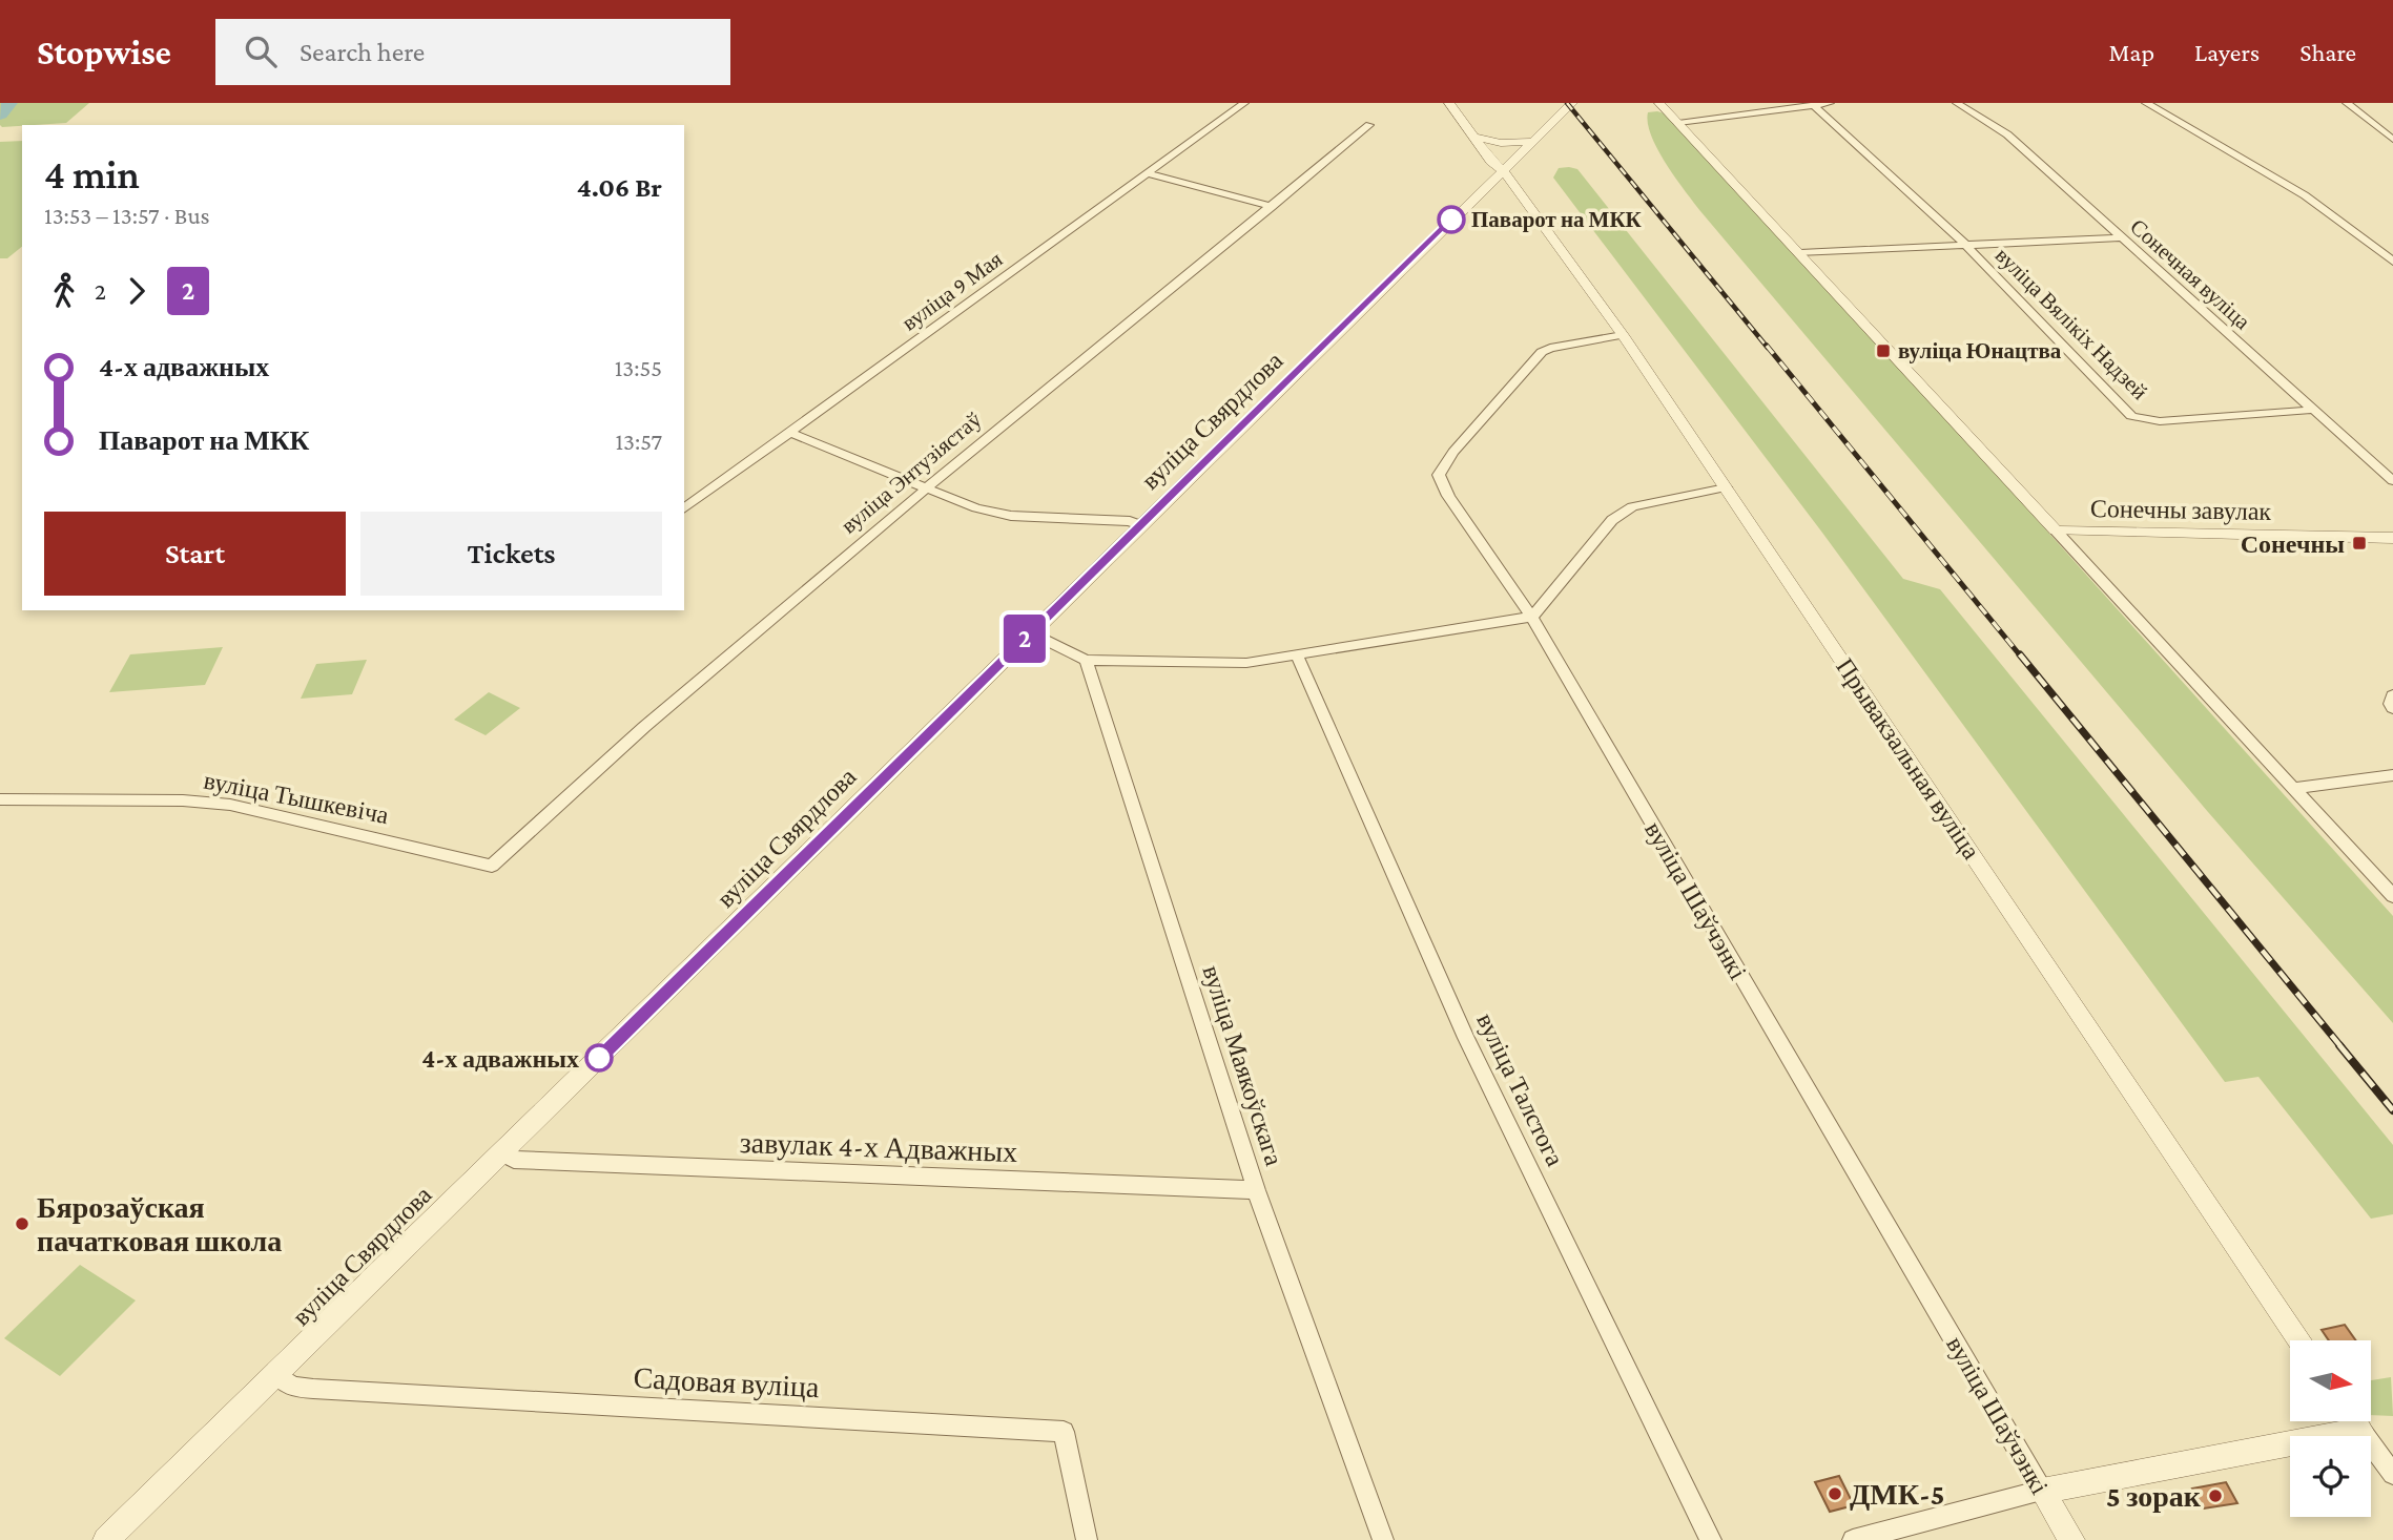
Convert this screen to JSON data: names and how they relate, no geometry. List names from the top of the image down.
{
  "streets": {
    "street": [
      "Сонечная вуліца",
      "вуліца 9 Мая",
      "вуліца Вялікіх Надзей",
      "вуліца Свярдлова",
      "вуліца Энтузіястаў",
      "Сонечны завулак",
      "Прывакзальная вуліца",
      "вуліца Тышкевіча",
      "вуліца Шаўчэнкі",
      "вуліца Маякоўскага",
      "вуліца Талстога",
      "завулак 4-х Адважных",
      "Садовая вуліца"
    ]
  },
  "crossings": [
    ["Сонечная вуліца", "вуліца Вялікіх Надзей"],
    ["вуліца Свярдлова", "Прывакзальная вуліца"],
    ["вуліца Свярдлова", "завулак 4-х Адважных"],
    ["вуліца Свярдлова", "Садовая вуліца"],
    ["вуліца Энтузіястаў", "вуліца Тышкевіча"],
    ["Прывакзальная вуліца", "вуліца Шаўчэнкі"],
    ["вуліца Маякоўскага", "завулак 4-х Адважных"]
  ],
  "places": {
    "other": [
      "Паварот на МКК",
      "4-х адважных",
      "Бярозаўская пачатковая школа",
      "ДМК-5",
      "5 зорак"
    ],
    "transit": ["вуліца Юнацтва", "Сонечны"]
  },
  "lines": ["bus line 2"],
  "north": "right",
  "page": {
    "header": "Stopwise",
    "search": "Search here",
    "nav": ["Map", "Layers", "Share"],
    "on_map": "2",
    "heading": ["4 min", "13:53 – 13:57 · Bus", "4.06 Br"],
    "legs": ["2", "2"],
    "list": [
      {
        "name": "4-х адважных",
        "value": "13:55"
      },
      {
        "name": "Паварот на МКК",
        "value": "13:57"
      }
    ],
    "buttons": ["Start", "Tickets"]
  }
}
